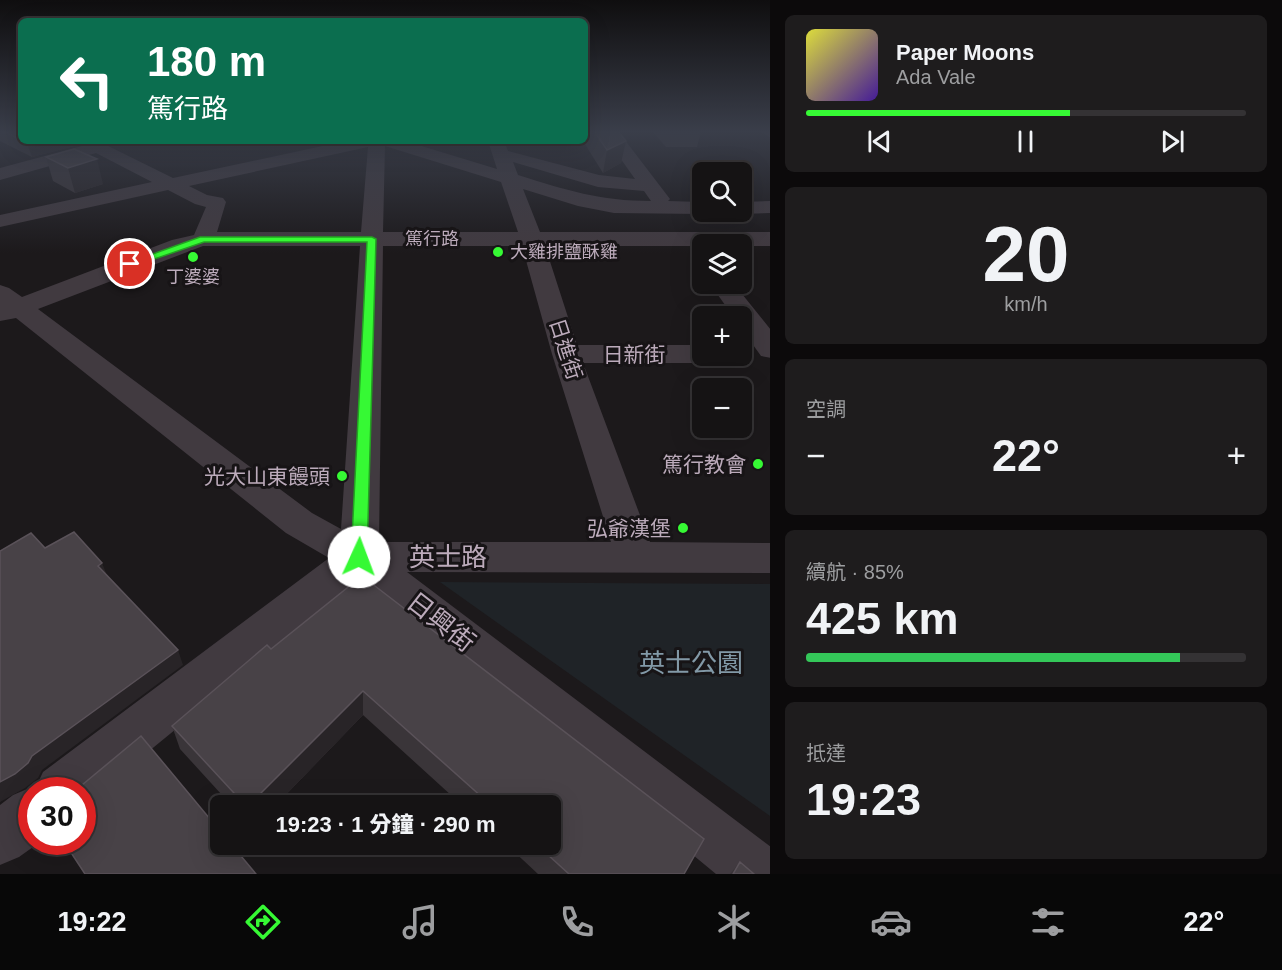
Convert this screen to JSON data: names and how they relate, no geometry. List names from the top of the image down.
{
  "streets": {
    "street": [
      "篤行路",
      "日進街",
      "日新街",
      "英士路",
      "日興街"
    ]
  },
  "crossings": [
    ["篤行路", "日進街"],
    ["篤行路", "日興街"],
    ["日進街", "日新街"],
    ["日進街", "英士路"],
    ["英士路", "日興街"]
  ],
  "parks": ["英士公園"],
  "places": [
    "大雞排鹽酥雞",
    "丁婆婆",
    "篤行教會",
    "光大山東饅頭",
    "弘爺漢堡"
  ],
  "page": {
    "turn": ["180 m", "篤行路"],
    "song": ["Paper Moons", "Ada Vale"],
    "map_buttons": ["+", "−"],
    "tile": [
      ["20", "km/h"],
      "空調",
      ["續航 · 85%", "425 km"],
      ["抵達", "19:23"]
    ],
    "heat": ["−", "22°", "+"],
    "limit": "30",
    "trip": "19:23 · 1 分鐘 · 290 m",
    "tabs": ["19:22", "22°"]
  }
}
